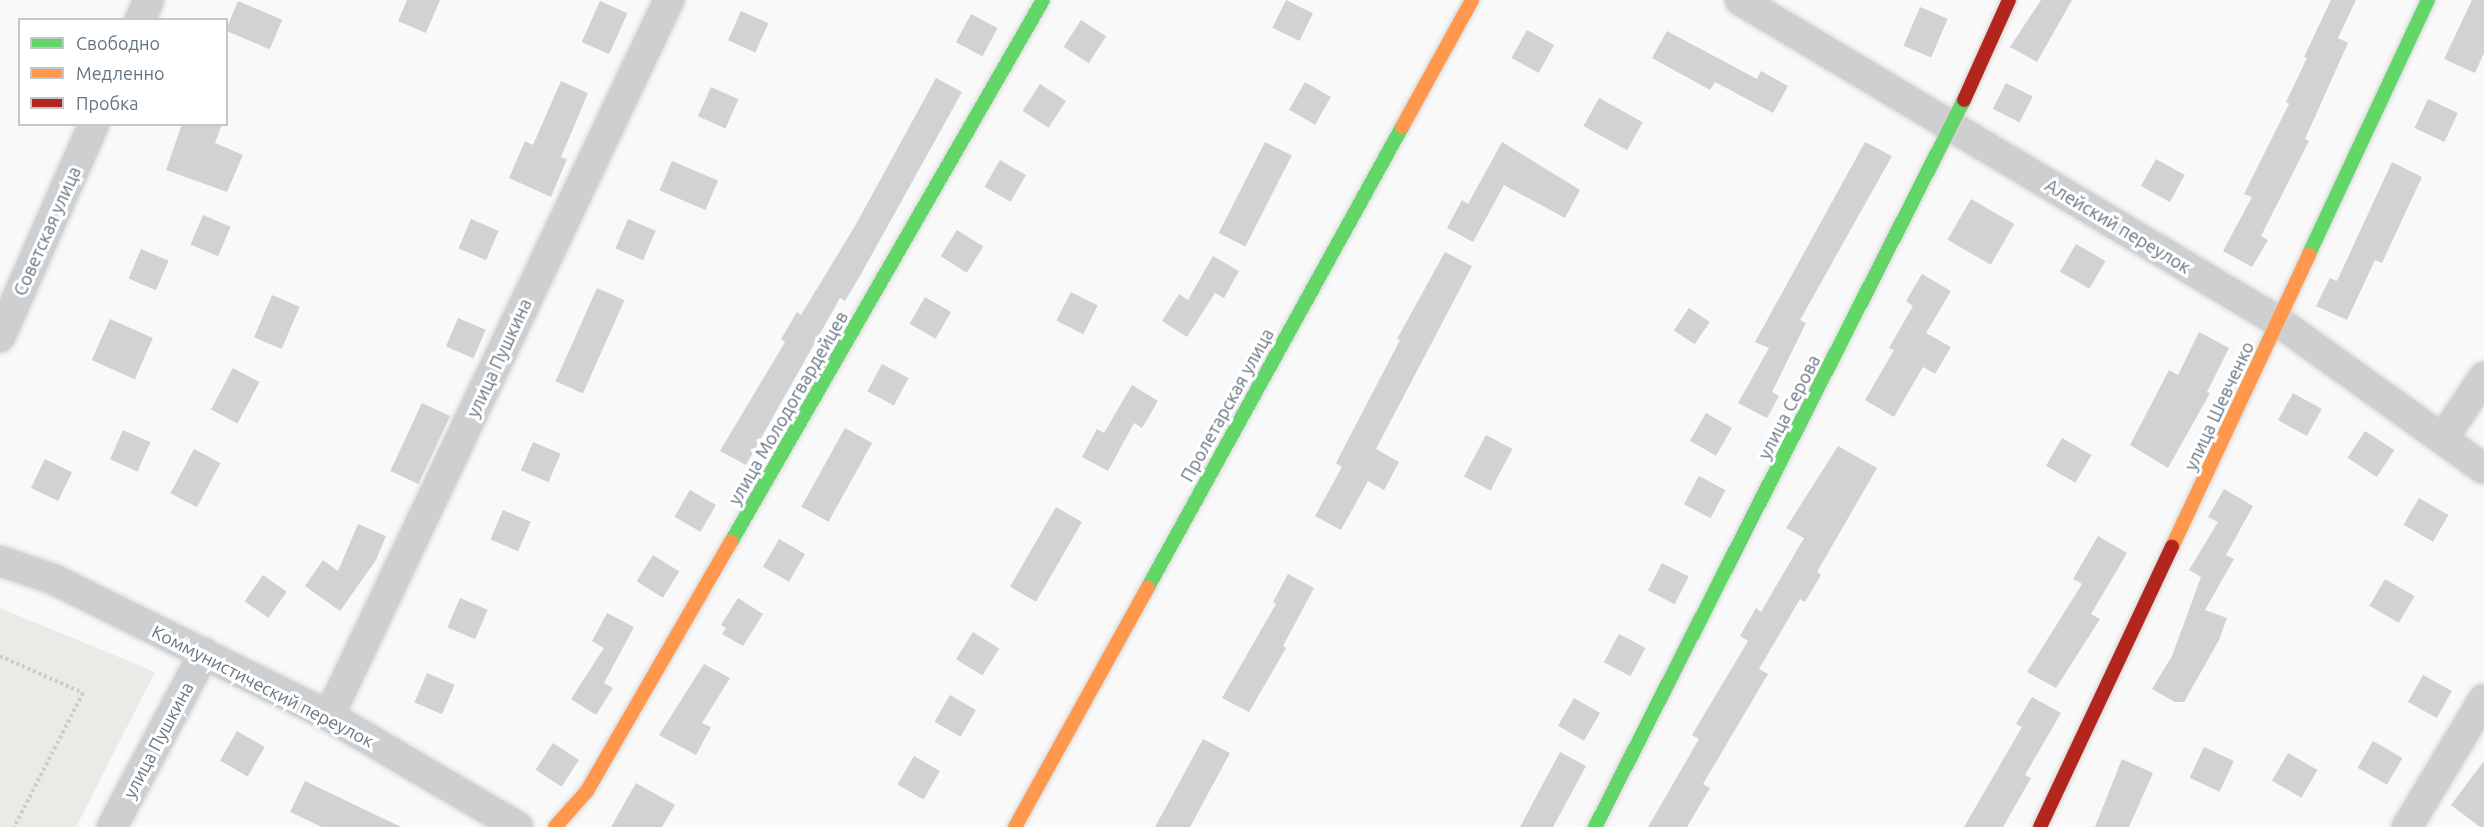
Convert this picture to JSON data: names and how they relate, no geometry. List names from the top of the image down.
{
  "streets": {
    "street": [
      "Алейский переулок",
      "Советская улица",
      "улица Пушкина",
      "Пролетарская улица",
      "улица Шевченко",
      "улица Серова",
      "улица Молодогвардейцев",
      "Коммунистический переулок"
    ]
  },
  "crossings": [
    ["Алейский переулок", "улица Шевченко"],
    ["Алейский переулок", "улица Серова"],
    ["улица Пушкина", "Коммунистический переулок"]
  ],
  "legend": ["Свободно", "Медленно", "Пробка"]
}
